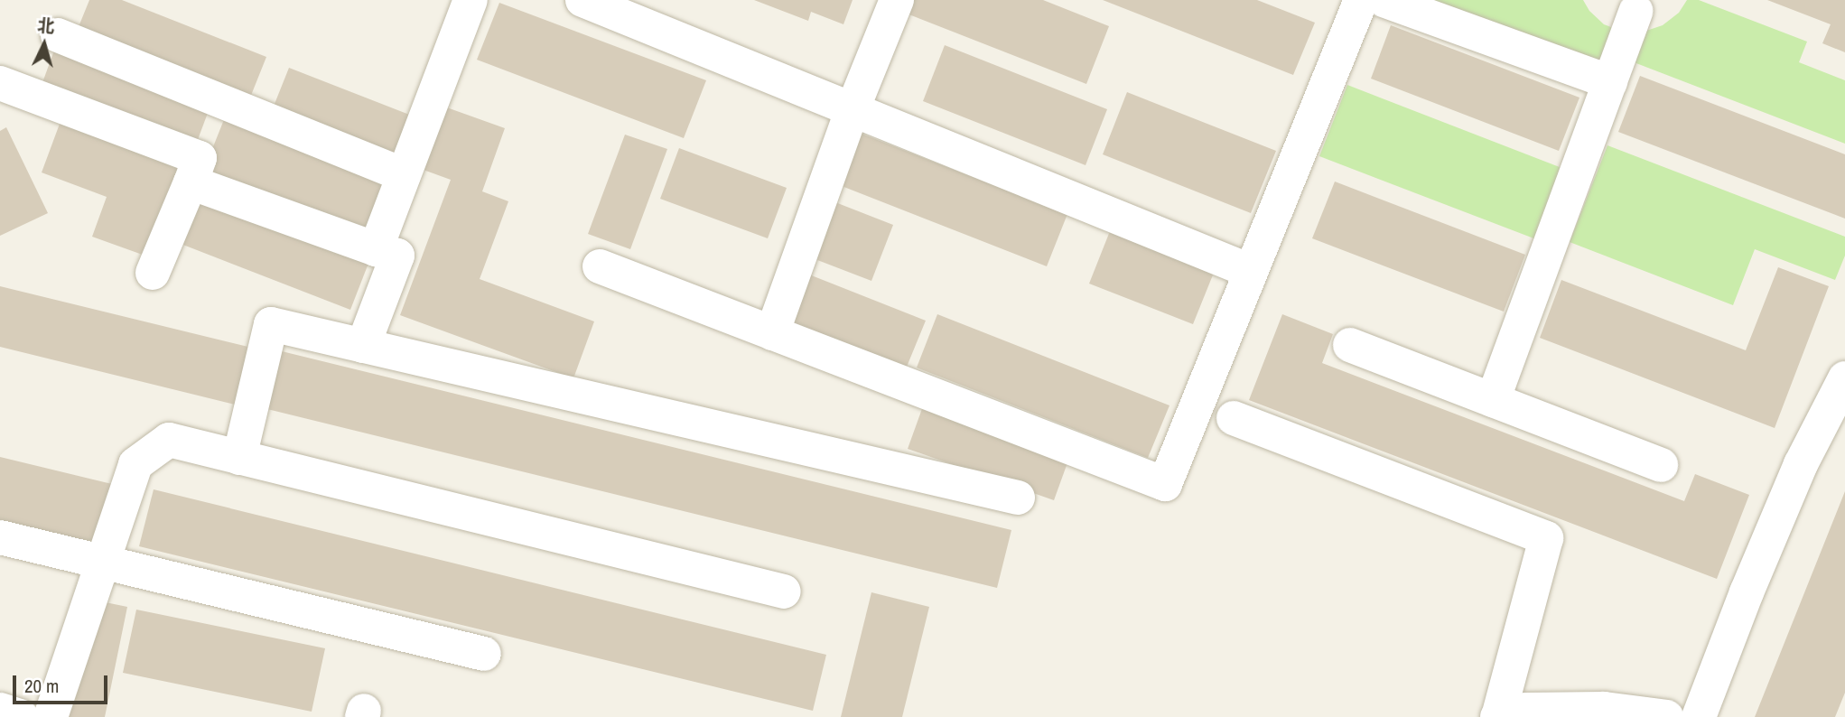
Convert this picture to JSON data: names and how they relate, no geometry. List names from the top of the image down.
{
  "scale_bar": "20 m",
  "north": "top"
}
